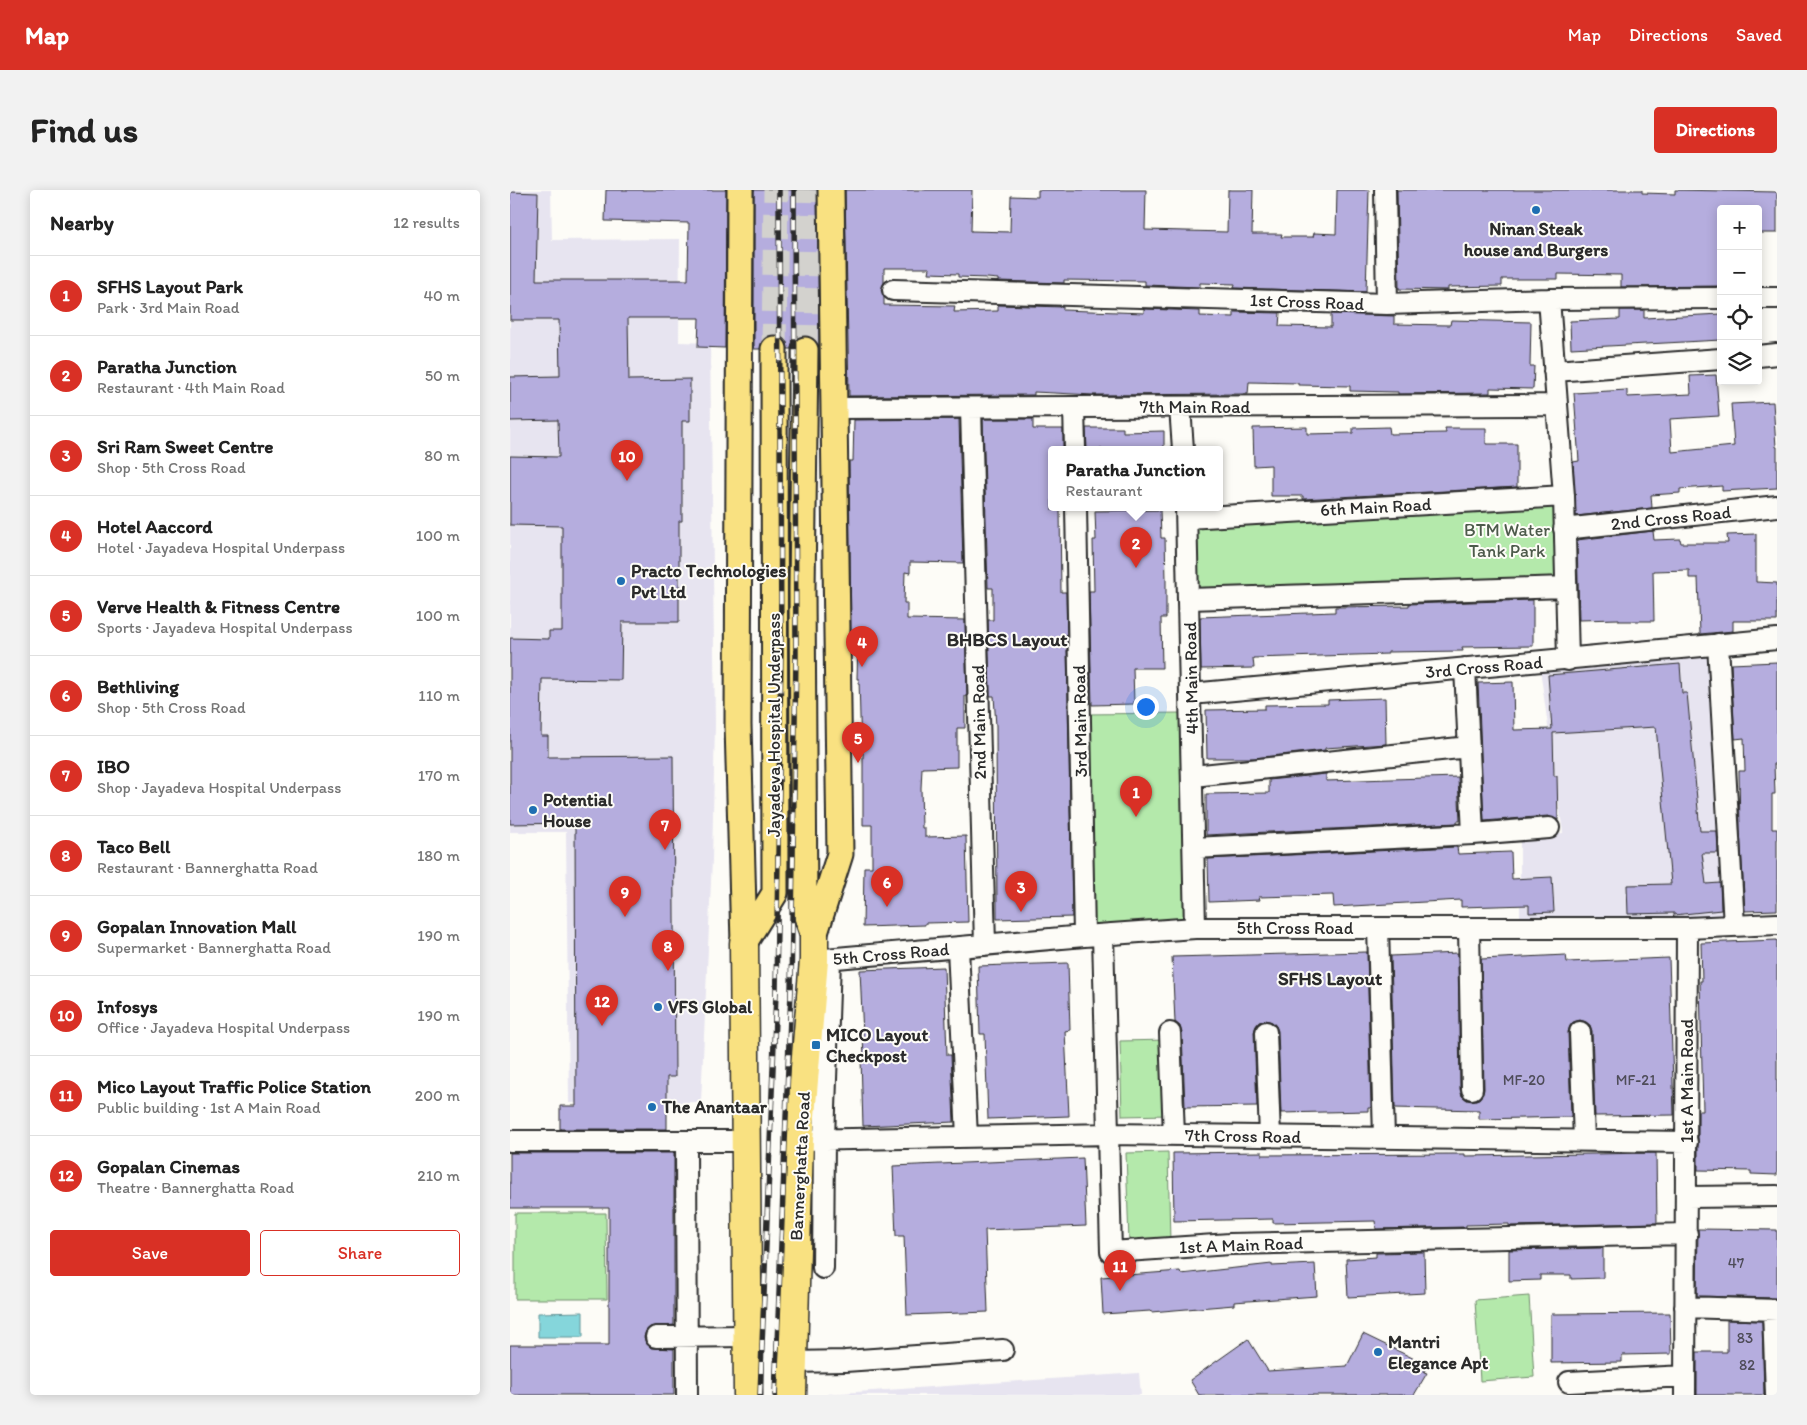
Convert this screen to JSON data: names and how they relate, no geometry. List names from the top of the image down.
{
  "streets": {
    "highway": ["Bannerghatta Road"],
    "main road": ["Jayadeva Hospital Underpass"],
    "street": [
      "1st Cross Road",
      "7th Main Road",
      "6th Main Road",
      "2nd Cross Road",
      "3rd Cross Road",
      "4th Main Road",
      "3rd Main Road",
      "2nd Main Road",
      "5th Cross Road",
      "1st A Main Road",
      "7th Cross Road"
    ]
  },
  "crossings": [
    ["7th Main Road", "2nd Main Road"],
    ["6th Main Road", "4th Main Road"],
    ["3rd Cross Road", "4th Main Road"],
    ["4th Main Road", "5th Cross Road"],
    ["3rd Main Road", "5th Cross Road"],
    ["3rd Main Road", "1st A Main Road"],
    ["2nd Main Road", "5th Cross Road"],
    ["Jayadeva Hospital Underpass", "5th Cross Road"],
    ["Jayadeva Hospital Underpass", "Bannerghatta Road"],
    ["5th Cross Road", "1st A Main Road"],
    ["5th Cross Road", "Bannerghatta Road"],
    ["1st A Main Road", "7th Cross Road"],
    ["7th Cross Road", "Bannerghatta Road"]
  ],
  "districts": ["BHBCS Layout", "SFHS Layout"],
  "parks": ["BTM Water Tank Park"],
  "places": {
    "other": [
      "Ninan Steak house and Burgers",
      "Practo Technologies Pvt Ltd",
      "Potential House",
      "VFS Global",
      "The Anantaar",
      "Mantri Elegance Apt"
    ],
    "transit": ["MICO Layout Checkpost"]
  },
  "house_numbers": [
    "MF-20",
    "MF-21",
    "47",
    "83",
    "82"
  ],
  "page": {
    "header": "Map",
    "nav": ["Map", "Directions", "Saved"],
    "buttons": [
      "Directions",
      ["Save", "Share"]
    ],
    "title": "Find us",
    "heading": ["Nearby", "12 results"],
    "map_buttons": ["+", "−"],
    "list": [
      {
        "mark": "1",
        "name": "SFHS Layout Park",
        "note": "Park · 3rd Main Road",
        "value": "40 m"
      },
      {
        "mark": "2",
        "name": "Paratha Junction",
        "note": "Restaurant · 4th Main Road",
        "value": "50 m"
      },
      {
        "mark": "3",
        "name": "Sri Ram Sweet Centre",
        "note": "Shop · 5th Cross Road",
        "value": "80 m"
      },
      {
        "mark": "4",
        "name": "Hotel Aaccord",
        "note": "Hotel · Jayadeva Hospital Underpass",
        "value": "100 m"
      },
      {
        "mark": "5",
        "name": "Verve Health & Fitness Centre",
        "note": "Sports · Jayadeva Hospital Underpass",
        "value": "100 m"
      },
      {
        "mark": "6",
        "name": "Bethliving",
        "note": "Shop · 5th Cross Road",
        "value": "110 m"
      },
      {
        "mark": "7",
        "name": "IBO",
        "note": "Shop · Jayadeva Hospital Underpass",
        "value": "170 m"
      },
      {
        "mark": "8",
        "name": "Taco Bell",
        "note": "Restaurant · Bannerghatta Road",
        "value": "180 m"
      },
      {
        "mark": "9",
        "name": "Gopalan Innovation Mall",
        "note": "Supermarket · Bannerghatta Road",
        "value": "190 m"
      },
      {
        "mark": "10",
        "name": "Infosys",
        "note": "Office · Jayadeva Hospital Underpass",
        "value": "190 m"
      },
      {
        "mark": "11",
        "name": "Mico Layout Traffic Police Station",
        "note": "Public building · 1st A Main Road",
        "value": "200 m"
      },
      {
        "mark": "12",
        "name": "Gopalan Cinemas",
        "note": "Theatre · Bannerghatta Road",
        "value": "210 m"
      }
    ],
    "pins": [
      "10",
      "2",
      "4",
      "5",
      "1",
      "7",
      "6",
      "3",
      "9",
      "8",
      "12",
      "11"
    ],
    "popup": ["Paratha Junction", "Restaurant"]
  }
}
